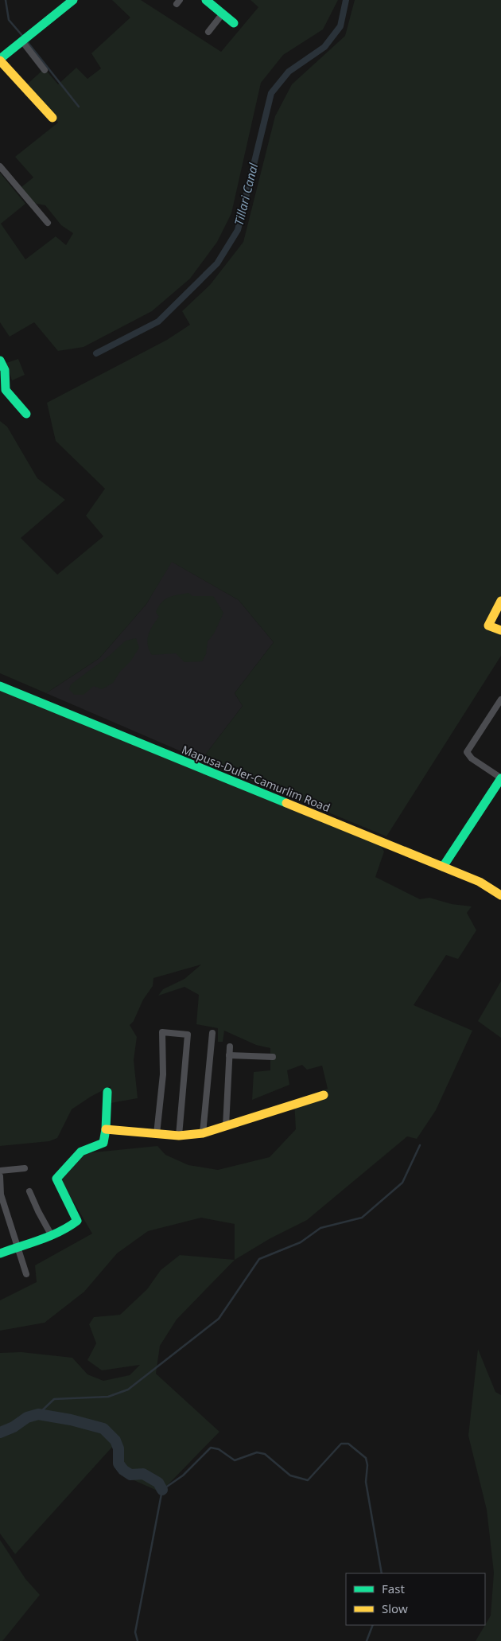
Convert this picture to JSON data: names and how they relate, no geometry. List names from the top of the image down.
{
  "streets": {
    "street": ["Mapusa-Duler-Camurlim Road"]
  },
  "water": ["Tillari Canal"],
  "legend": ["Fast", "Slow"]
}
